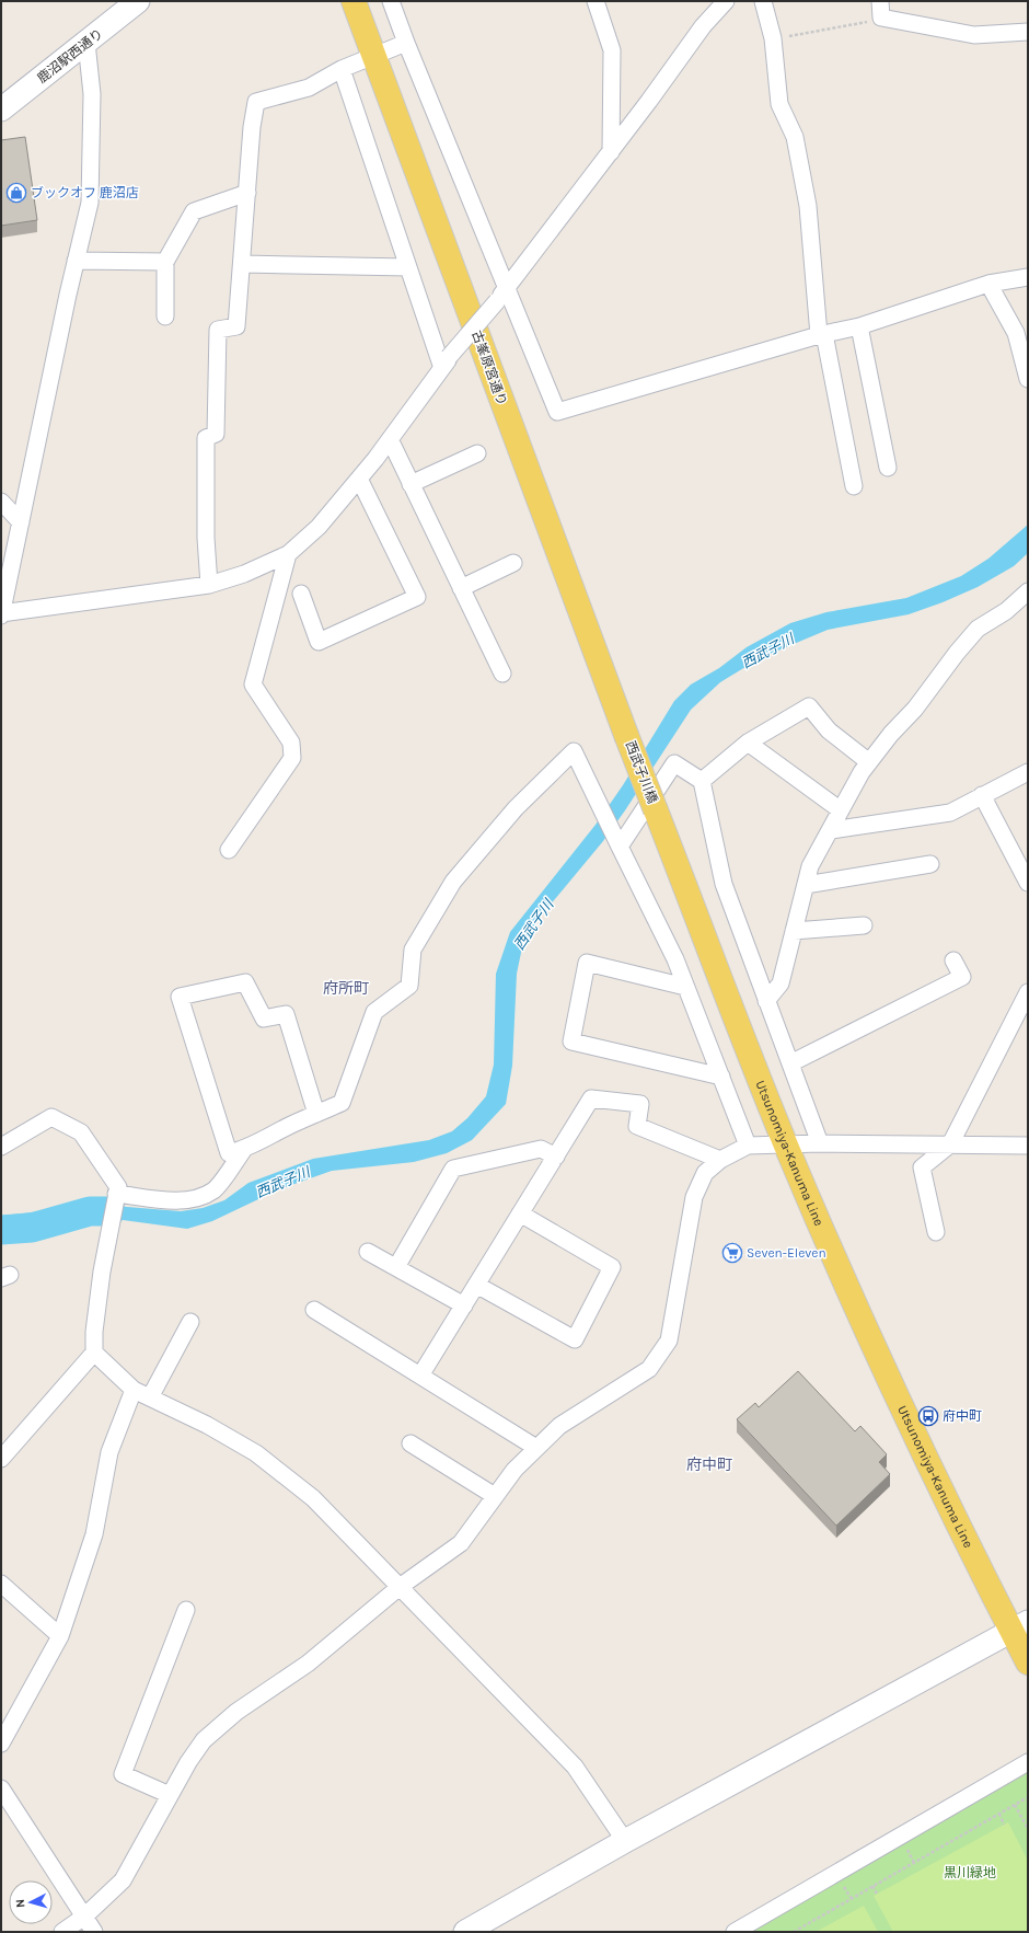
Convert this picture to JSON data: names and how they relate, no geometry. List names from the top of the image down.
{
  "streets": {
    "main road": ["古峯原宮通り", "西武子川橋", "Utsunomiya-Kanuma Line"],
    "street": ["鹿沼駅西通り"]
  },
  "crossings": [
    ["古峯原宮通り", "西武子川橋"],
    ["西武子川橋", "Utsunomiya-Kanuma Line"]
  ],
  "districts": ["府所町", "府中町"],
  "water": ["西武子川"],
  "parks": ["黒川緑地"],
  "places": {
    "shop": ["ブックオフ 鹿沼店"],
    "supermarket": ["Seven-Eleven"],
    "bus stop": ["府中町"]
  },
  "north": "left"
}
